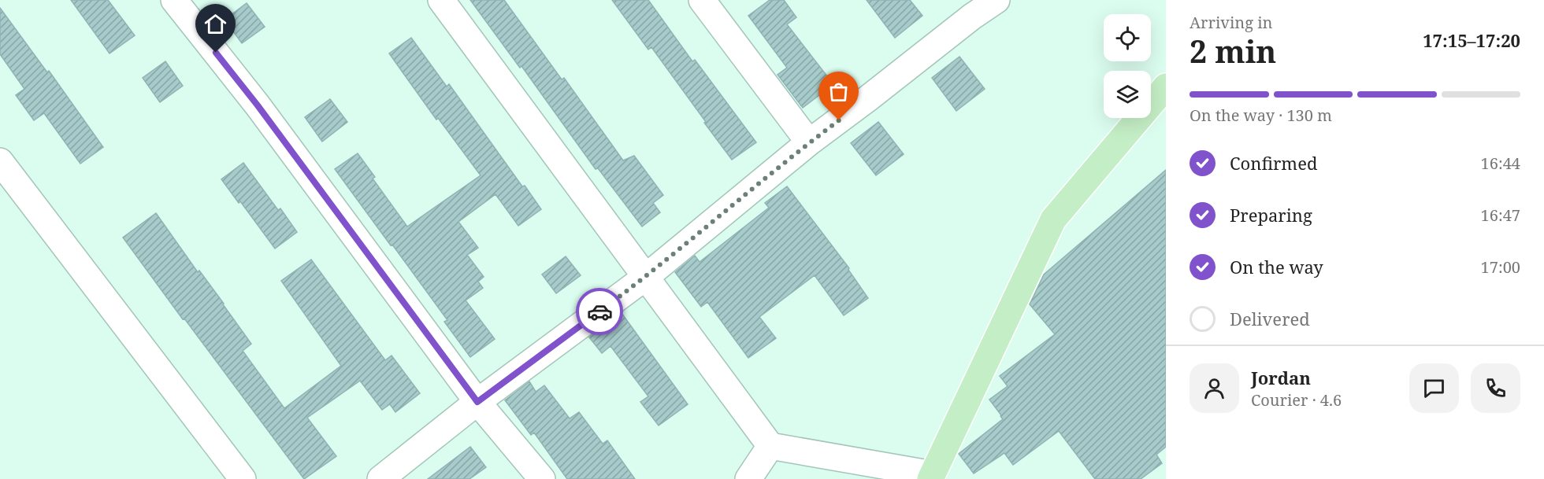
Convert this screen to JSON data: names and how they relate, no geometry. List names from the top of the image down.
{
  "page": {
    "heading": ["2 min", "Arriving in", "17:15–17:20"],
    "panel": ["Jordan", "Courier · 4.6"],
    "bar": "On the way · 130 m",
    "list": [
      ["Confirmed", "16:44"],
      ["Preparing", "16:47"],
      ["On the way", "17:00"],
      "Delivered"
    ]
  }
}
